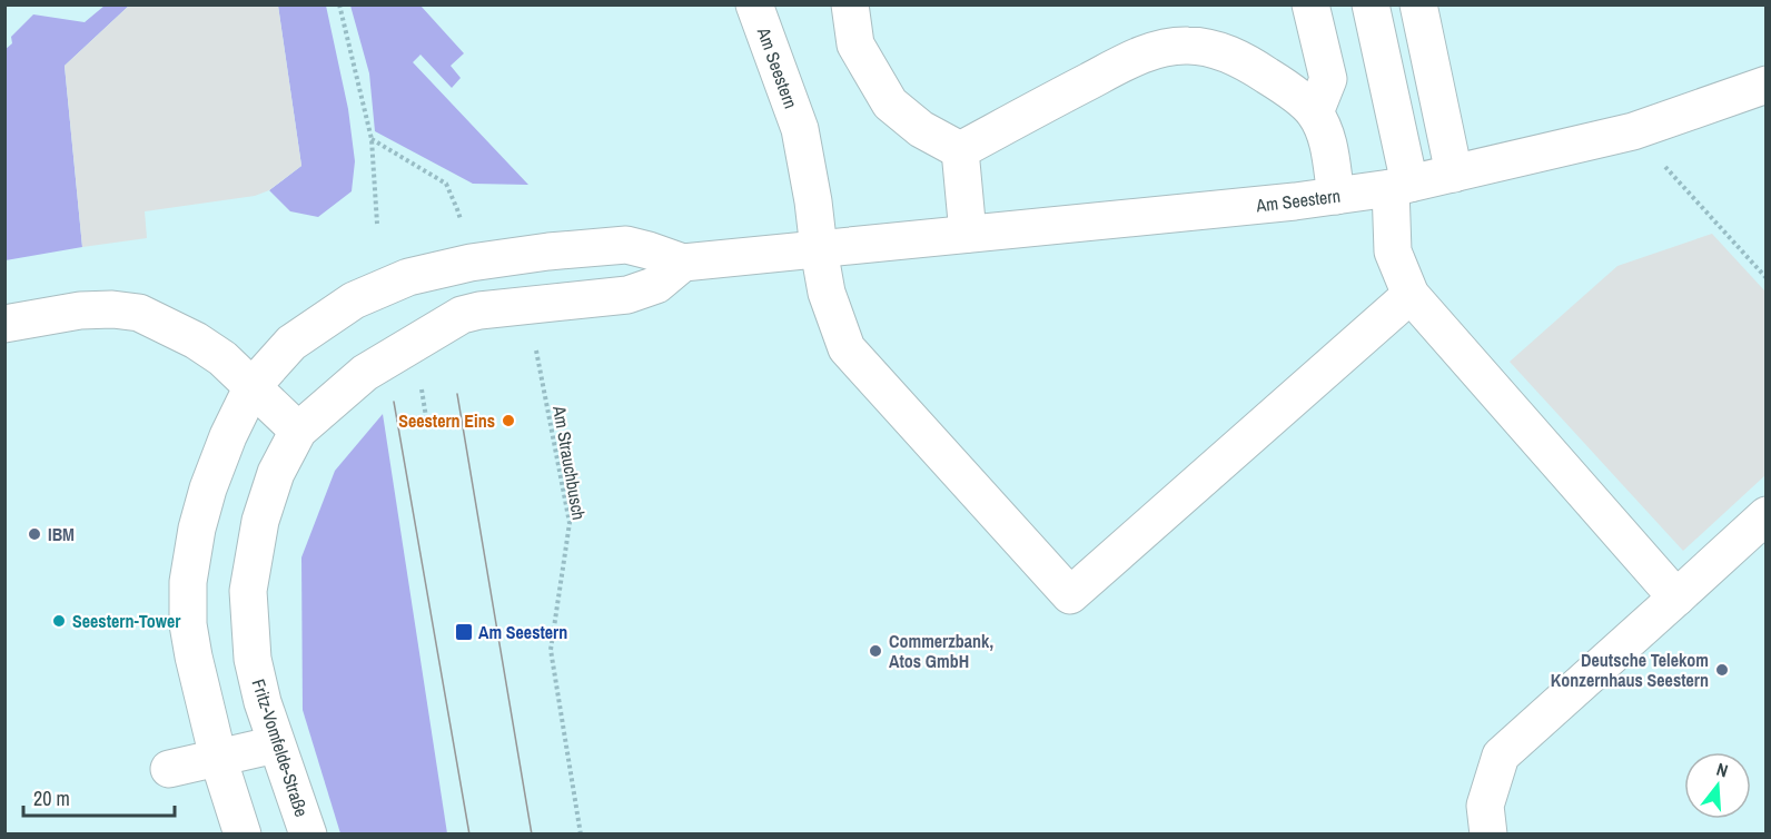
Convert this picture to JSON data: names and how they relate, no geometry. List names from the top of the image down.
{
  "streets": {
    "street": ["Am Seestern", "Fritz-Vomfelde-Straße"],
    "path": ["Am Strauchbusch"]
  },
  "places": {
    "other": [
      "Seestern Eins",
      "IBM",
      "Seestern-Tower",
      "Commerzbank, Atos GmbH",
      "Deutsche Telekom Konzernhaus Seestern"
    ],
    "transit": ["Am Seestern"]
  },
  "scale_bar": "20 m",
  "north": "top"
}
